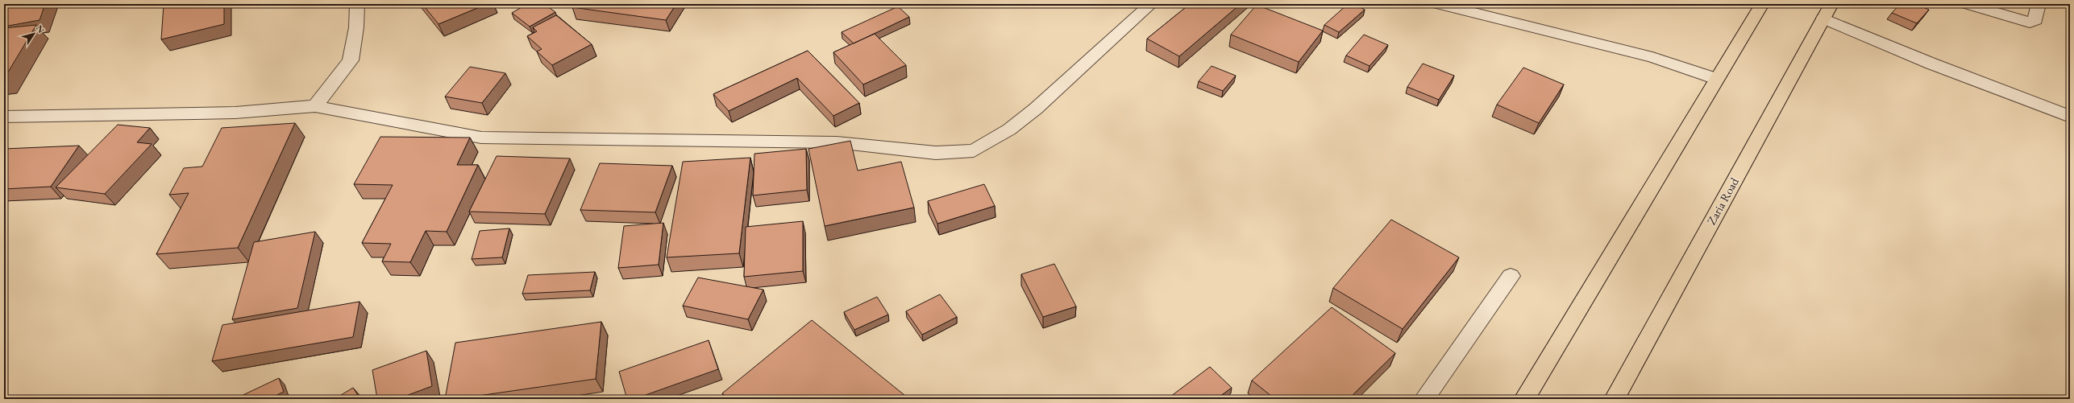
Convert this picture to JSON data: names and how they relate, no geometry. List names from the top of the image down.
{
  "streets": {
    "highway": ["Zaria Road"]
  },
  "north": "top right"
}
